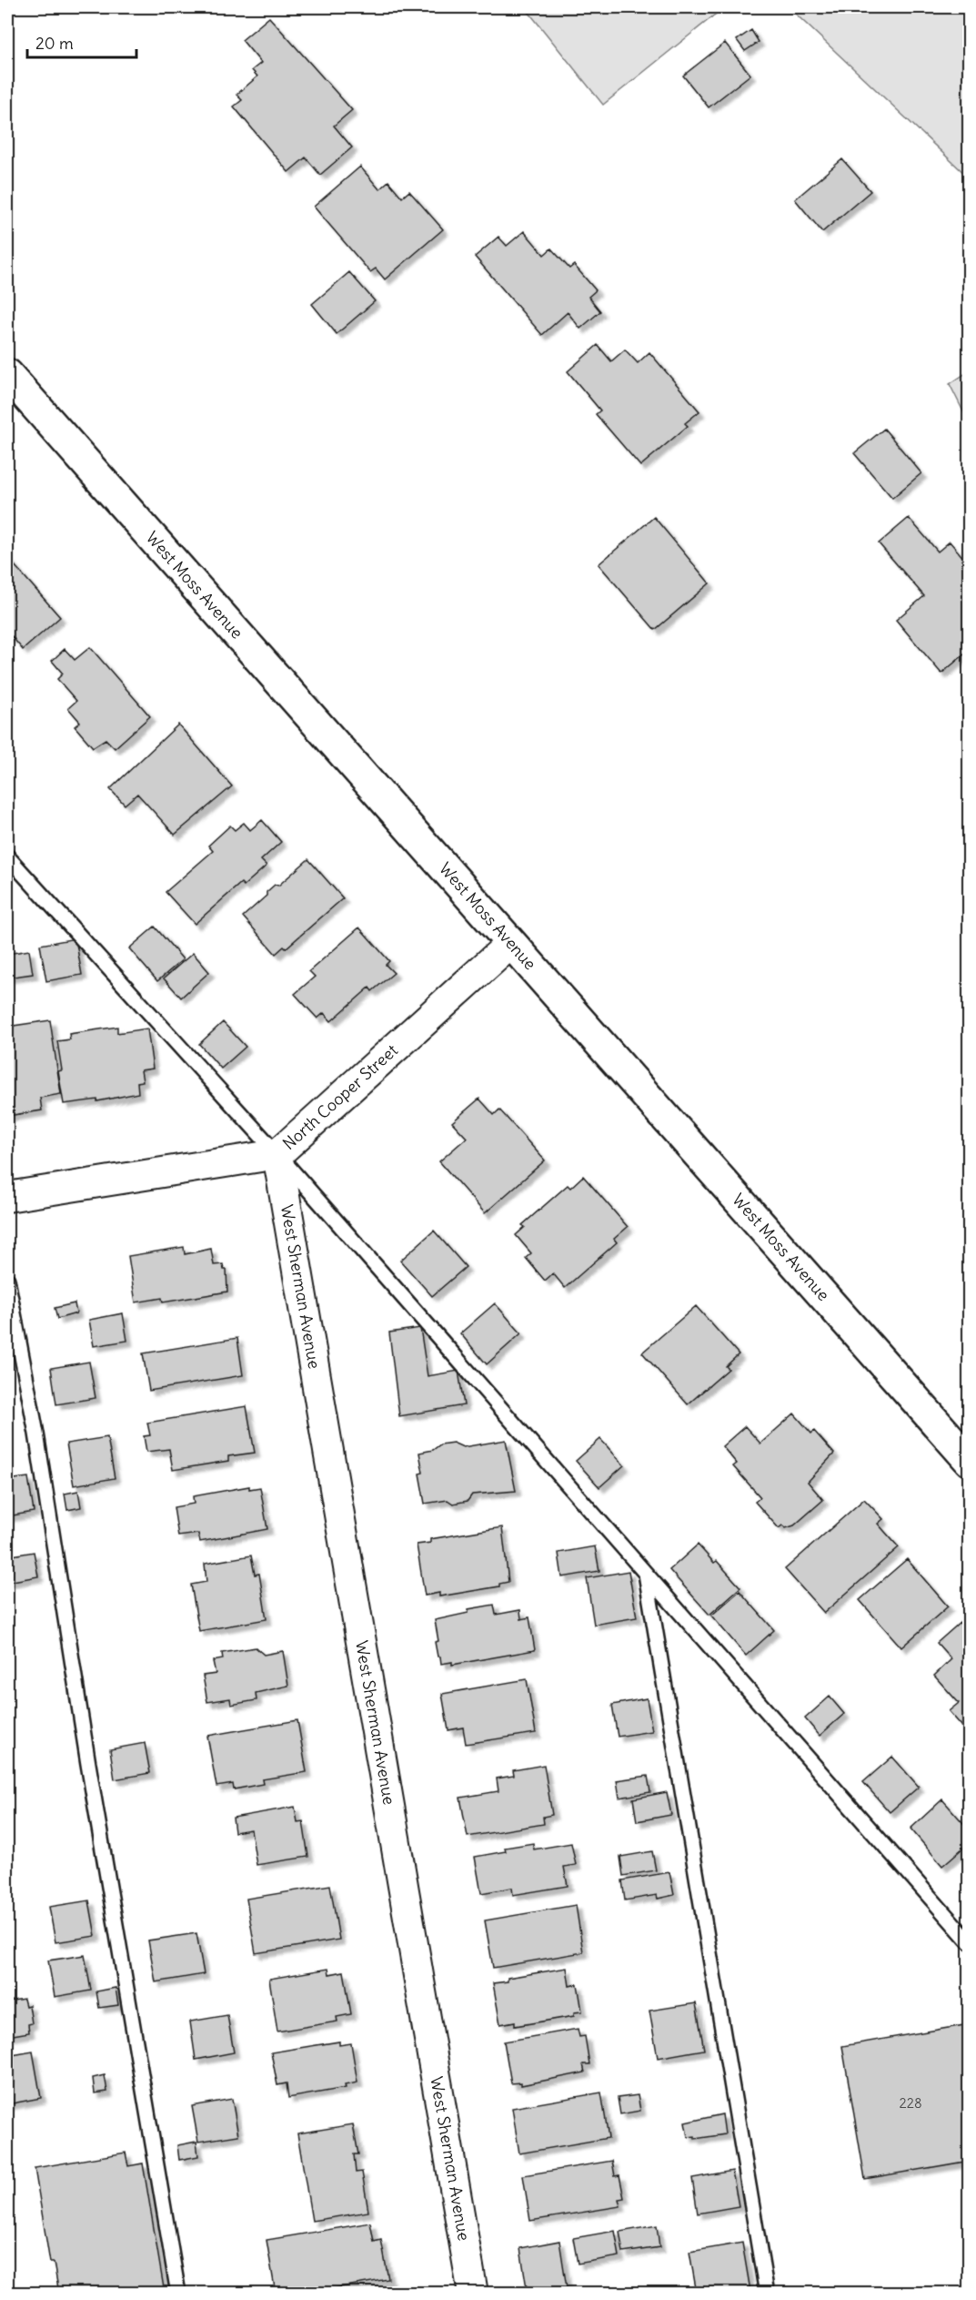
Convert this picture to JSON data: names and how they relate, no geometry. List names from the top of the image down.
{
  "streets": {
    "street": ["West Moss Avenue", "North Cooper Street", "West Sherman Avenue"]
  },
  "crossings": [
    ["West Moss Avenue", "North Cooper Street"],
    ["North Cooper Street", "West Sherman Avenue"]
  ],
  "house_numbers": ["228"],
  "scale_bar": "20 m"
}
